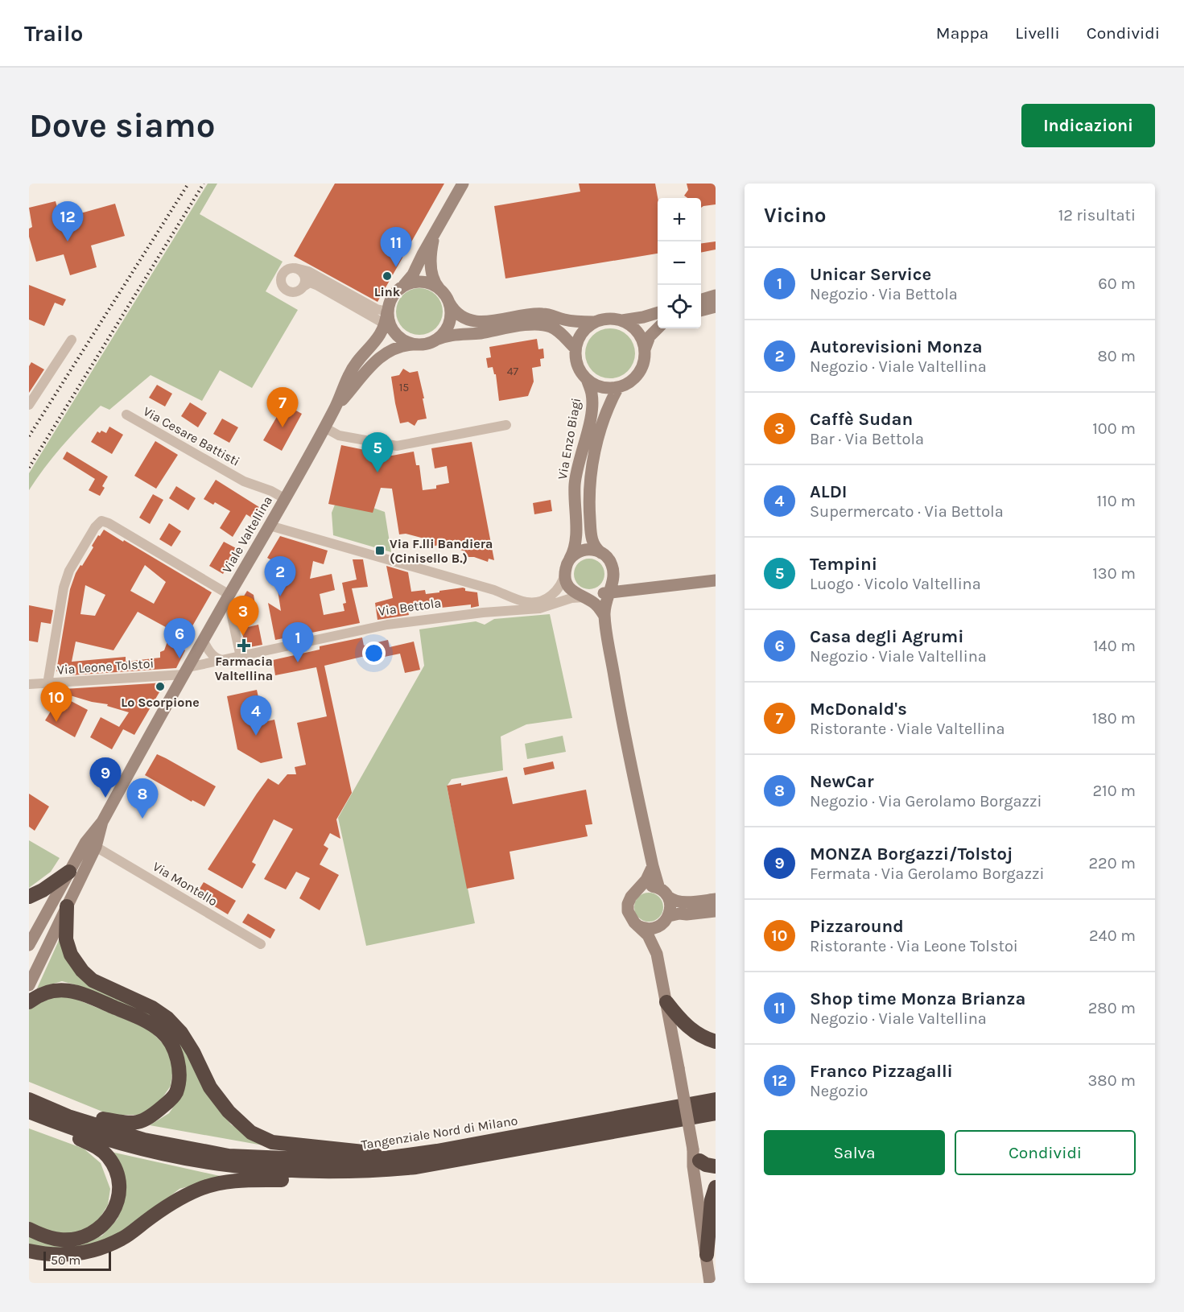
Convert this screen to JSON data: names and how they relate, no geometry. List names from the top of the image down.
{
  "streets": {
    "highway": ["Tangenziale Nord di Milano"],
    "main road": ["Via Enzo Biagi", "Viale Valtellina"],
    "street": [
      "Via Cesare Battisti",
      "Via Bettola",
      "Via Leone Tolstoi",
      "Via Montello"
    ]
  },
  "crossings": [
    ["Via Cesare Battisti", "Viale Valtellina"],
    ["Via Enzo Biagi", "Via Bettola"],
    ["Viale Valtellina", "Via Bettola"],
    ["Viale Valtellina", "Via Leone Tolstoi"],
    ["Via Bettola", "Via Leone Tolstoi"]
  ],
  "places": {
    "other": ["Link", "Lo Scorpione"],
    "transit": ["Via F.lli Bandiera (Cinisello B.)"],
    "health": ["Farmacia Valtellina"]
  },
  "house_numbers": ["47", "15"],
  "scale_bar": "50 m",
  "page": {
    "header": "Trailo",
    "nav": ["Mappa", "Livelli", "Condividi"],
    "buttons": [
      "Indicazioni",
      ["Salva", "Condividi"]
    ],
    "title": "Dove siamo",
    "heading": ["Vicino", "12 risultati"],
    "map_buttons": ["+", "−"],
    "pins": [
      "12",
      "11",
      "7",
      "5",
      "2",
      "3",
      "6",
      "1",
      "10",
      "4",
      "9",
      "8"
    ],
    "list": [
      {
        "mark": "1",
        "name": "Unicar Service",
        "note": "Negozio · Via Bettola",
        "value": "60 m"
      },
      {
        "mark": "2",
        "name": "Autorevisioni Monza",
        "note": "Negozio · Viale Valtellina",
        "value": "80 m"
      },
      {
        "mark": "3",
        "name": "Caffè Sudan",
        "note": "Bar · Via Bettola",
        "value": "100 m"
      },
      {
        "mark": "4",
        "name": "ALDI",
        "note": "Supermercato · Via Bettola",
        "value": "110 m"
      },
      {
        "mark": "5",
        "name": "Tempini",
        "note": "Luogo · Vicolo Valtellina",
        "value": "130 m"
      },
      {
        "mark": "6",
        "name": "Casa degli Agrumi",
        "note": "Negozio · Viale Valtellina",
        "value": "140 m"
      },
      {
        "mark": "7",
        "name": "McDonald's",
        "note": "Ristorante · Viale Valtellina",
        "value": "180 m"
      },
      {
        "mark": "8",
        "name": "NewCar",
        "note": "Negozio · Via Gerolamo Borgazzi",
        "value": "210 m"
      },
      {
        "mark": "9",
        "name": "MONZA Borgazzi/Tolstoj",
        "note": "Fermata · Via Gerolamo Borgazzi",
        "value": "220 m"
      },
      {
        "mark": "10",
        "name": "Pizzaround",
        "note": "Ristorante · Via Leone Tolstoi",
        "value": "240 m"
      },
      {
        "mark": "11",
        "name": "Shop time Monza Brianza",
        "note": "Negozio · Viale Valtellina",
        "value": "280 m"
      },
      {
        "mark": "12",
        "name": "Franco Pizzagalli",
        "note": "Negozio",
        "value": "380 m"
      }
    ],
    "scale": "50 m"
  }
}
